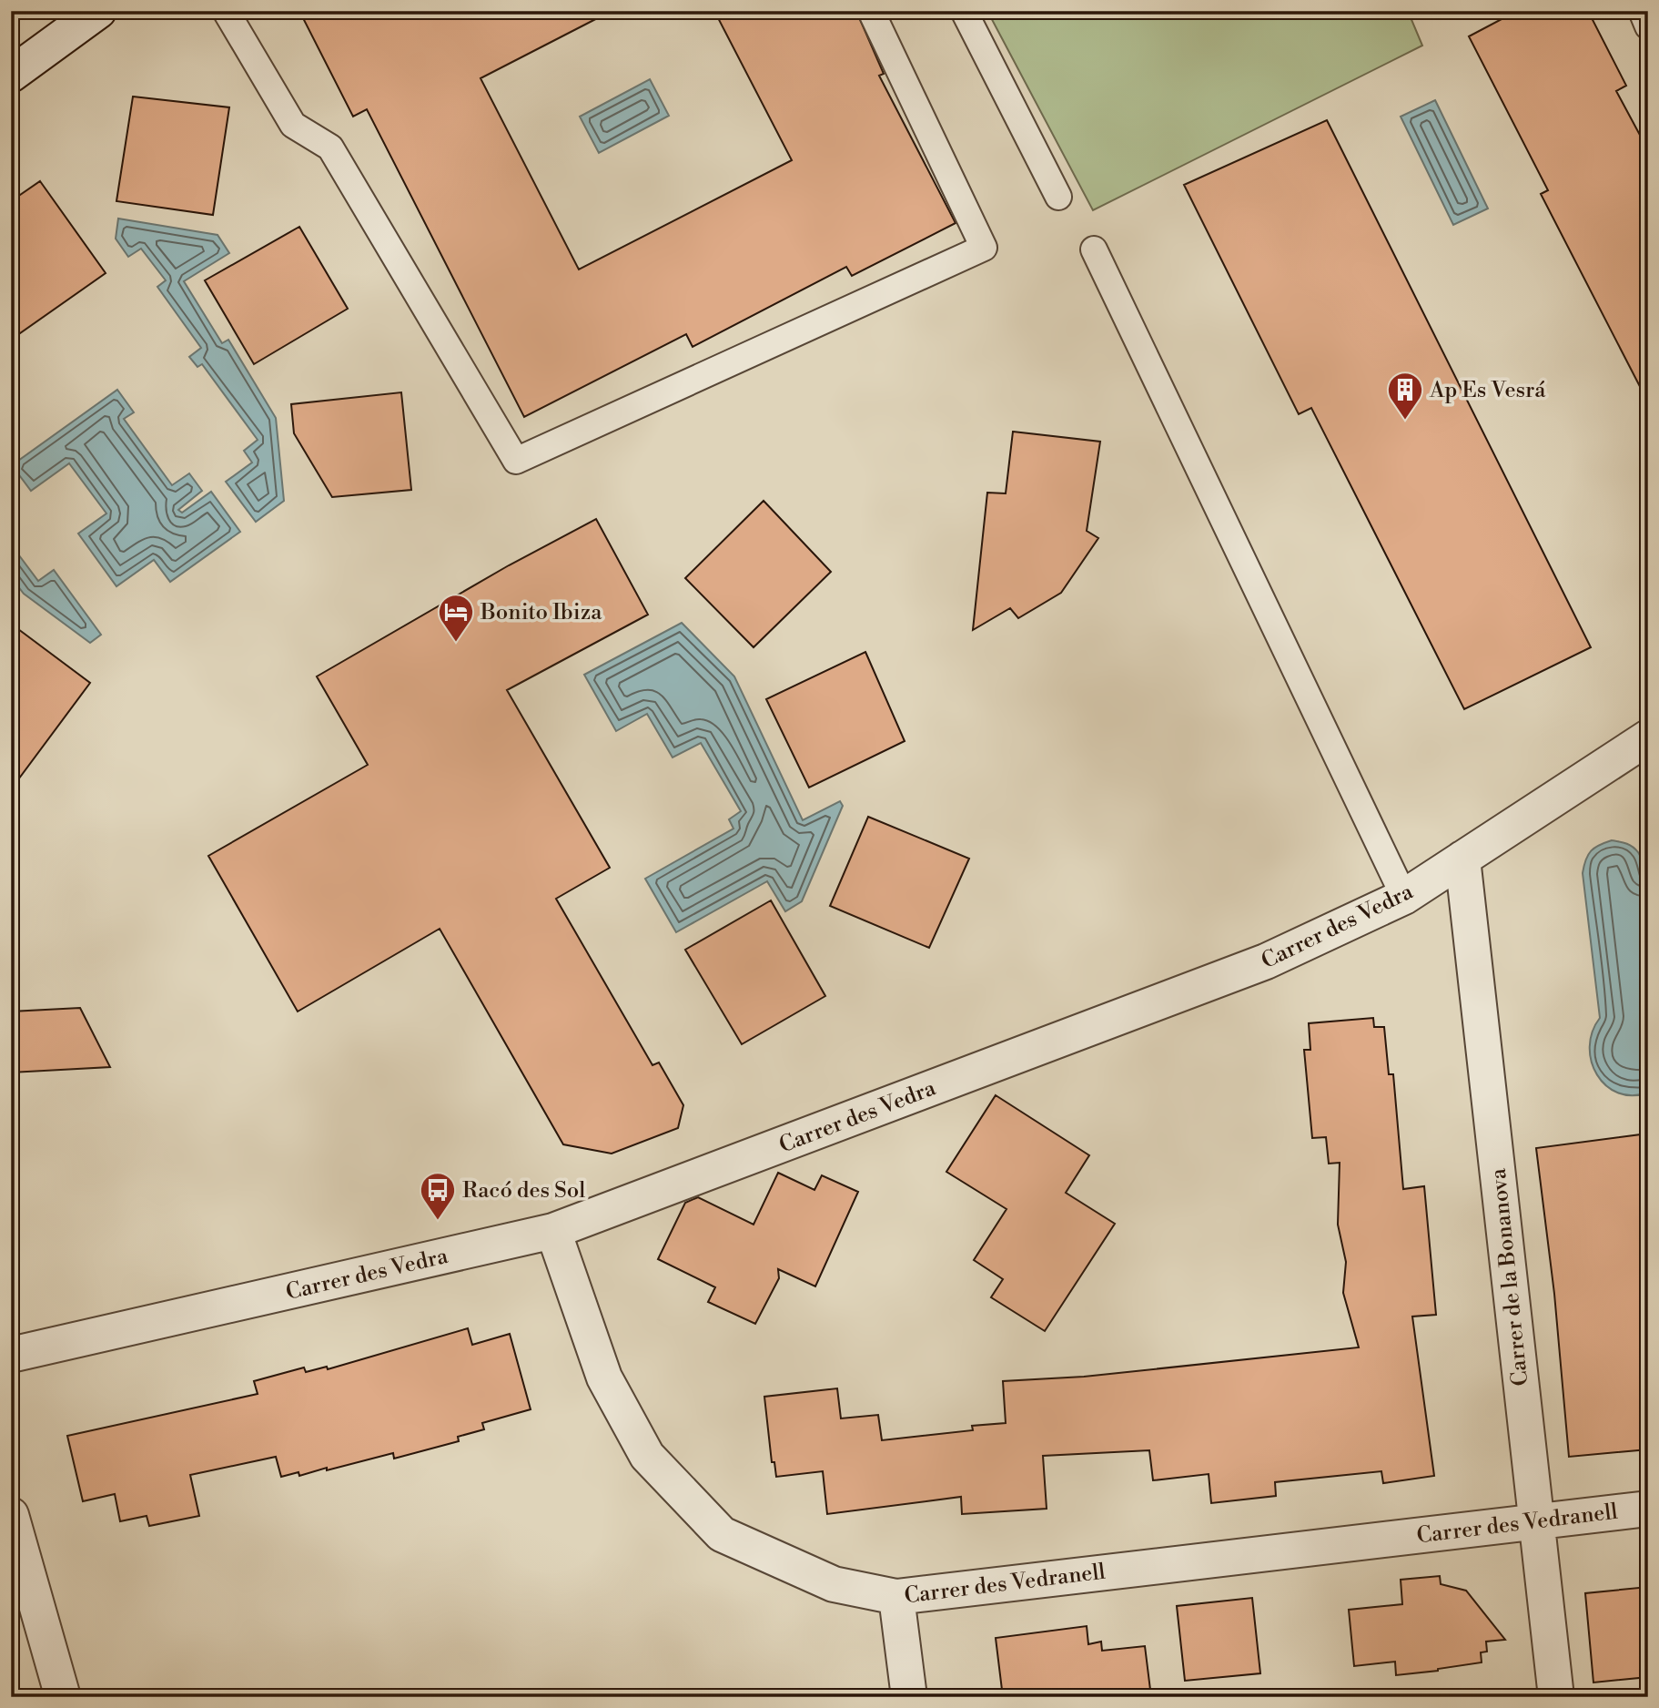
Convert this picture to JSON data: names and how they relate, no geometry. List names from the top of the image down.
{
  "streets": {
    "street": ["Carrer des Vedra", "Carrer de la Bonanova", "Carrer des Vedranell"]
  },
  "crossings": [
    ["Carrer des Vedra", "Carrer de la Bonanova"],
    ["Carrer des Vedra", "Carrer des Vedranell"],
    ["Carrer de la Bonanova", "Carrer des Vedranell"]
  ],
  "places": {
    "building": ["Ap Es Vesrá"],
    "hotel": ["Bonito Ibiza"],
    "bus stop": ["Racó des Sol"]
  }
}
